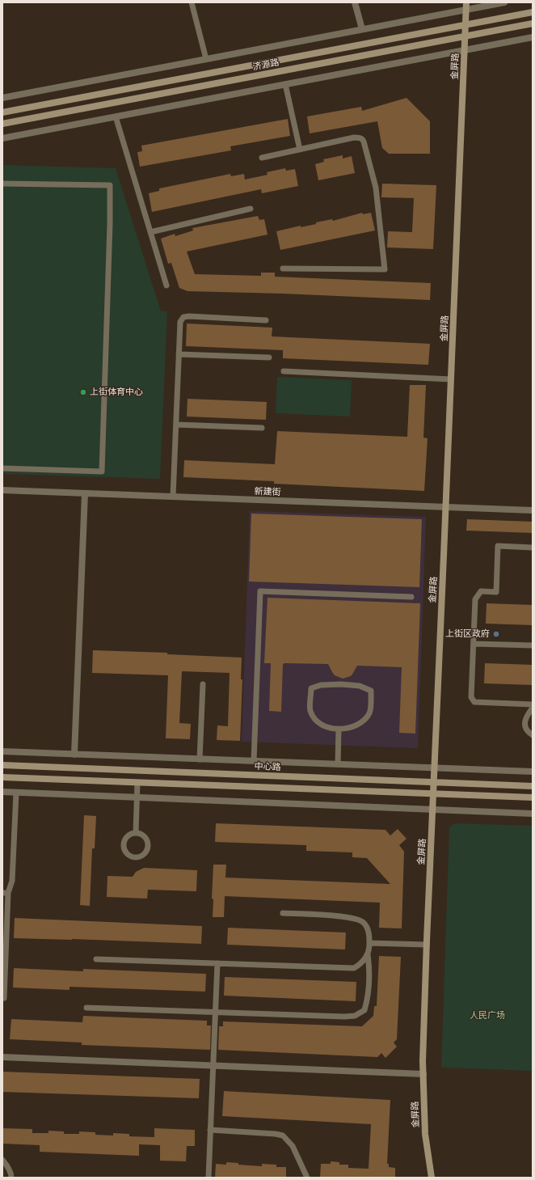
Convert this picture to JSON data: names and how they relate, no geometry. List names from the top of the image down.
{
  "streets": {
    "main road": ["济源路", "金屏路", "中心路"],
    "street": ["新建街"]
  },
  "crossings": [
    ["济源路", "金屏路"],
    ["金屏路", "新建街"],
    ["金屏路", "中心路"]
  ],
  "parks": ["人民广场"],
  "places": ["上街体育中心", "上街区政府"]
}
